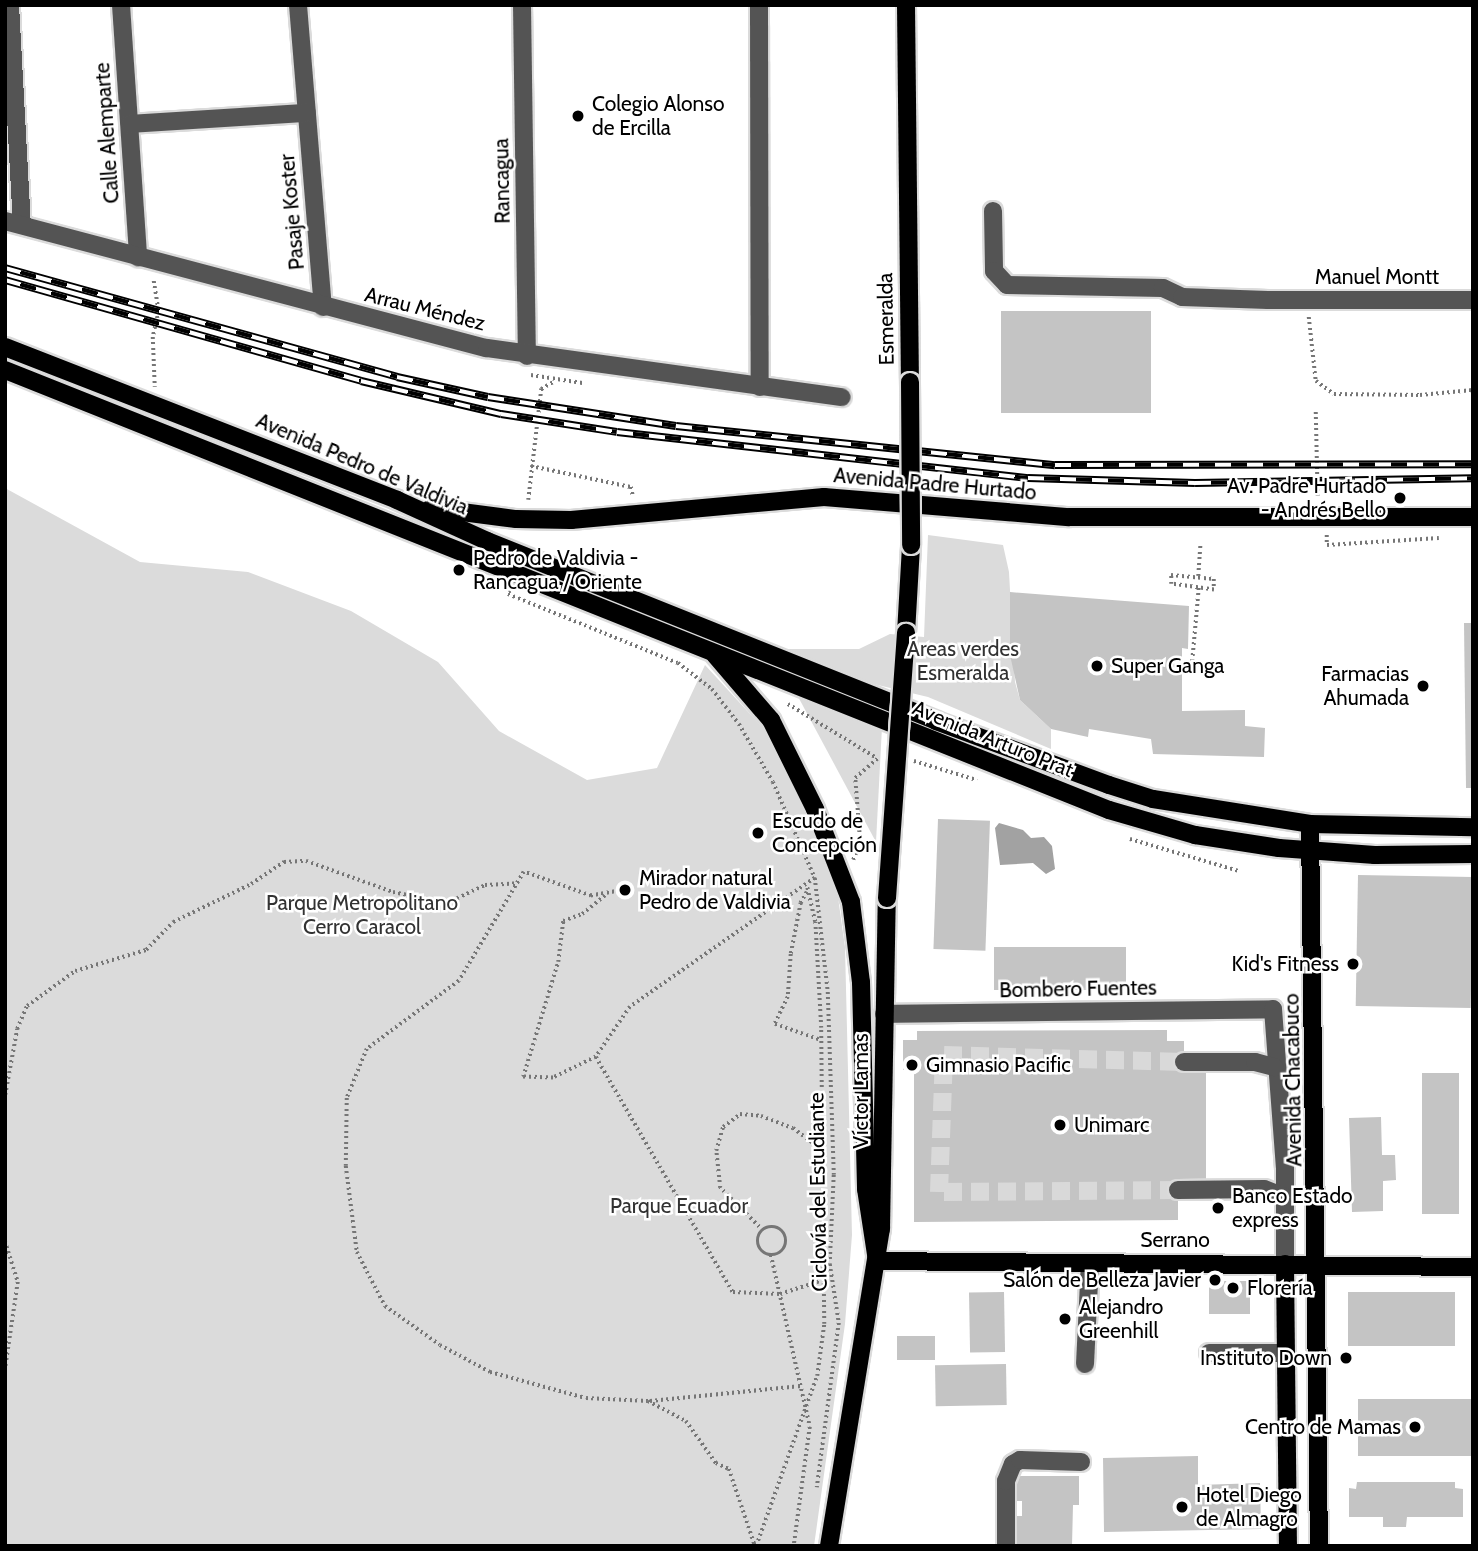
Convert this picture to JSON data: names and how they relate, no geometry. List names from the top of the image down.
{
  "streets": {
    "main road": [
      "Esmeralda",
      "Avenida Pedro de Valdivia",
      "Avenida Padre Hurtado",
      "Avenida Arturo Prat",
      "Avenida Chacabuco",
      "Víctor Lamas",
      "Serrano"
    ],
    "street": [
      "Calle Alemparte",
      "Rancagua",
      "Pasaje Koster",
      "Manuel Montt",
      "Arrau Méndez",
      "Bombero Fuentes"
    ],
    "path": ["Ciclovía del Estudiante"]
  },
  "crossings": [
    ["Calle Alemparte", "Arrau Méndez"],
    ["Rancagua", "Arrau Méndez"],
    ["Pasaje Koster", "Arrau Méndez"],
    ["Esmeralda", "Víctor Lamas"],
    ["Avenida Pedro de Valdivia", "Avenida Padre Hurtado"],
    ["Avenida Pedro de Valdivia", "Avenida Arturo Prat"],
    ["Avenida Arturo Prat", "Avenida Chacabuco"],
    ["Bombero Fuentes", "Avenida Chacabuco"],
    ["Bombero Fuentes", "Víctor Lamas"],
    ["Avenida Chacabuco", "Serrano"],
    ["Víctor Lamas", "Serrano"]
  ],
  "parks": ["Áreas verdes Esmeralda", "Parque Metropolitano Cerro Caracol", "Parque Ecuador"],
  "places": [
    "Colegio Alonso de Ercilla",
    "Av. Padre Hurtado - Andrés Bello",
    "Pedro de Valdivia - Rancagua / Oriente",
    "Super Ganga",
    "Farmacias Ahumada",
    "Escudo de Concepción",
    "Mirador natural Pedro de Valdivia",
    "Kid's Fitness",
    "Gimnasio Pacific",
    "Unimarc",
    "Banco Estado express",
    "Salón de Belleza Javier",
    "Florería",
    "Alejandro Greenhill",
    "Instituto Down",
    "Centro de Mamas",
    "Hotel Diego de Almagro"
  ]
}
